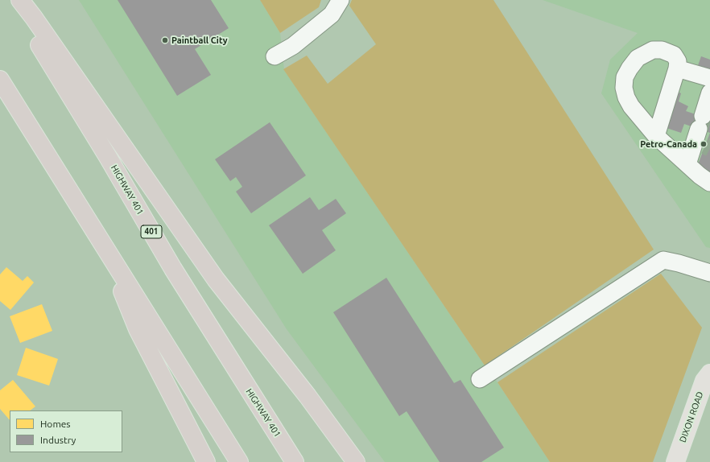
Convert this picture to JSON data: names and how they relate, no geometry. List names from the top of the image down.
{
  "streets": {
    "highway": ["HIGHWAY 401", "401"],
    "main road": ["DIXON ROAD"]
  },
  "places": ["Paintball City", "Petro-Canada"],
  "legend": ["Homes", "Industry"]
}
